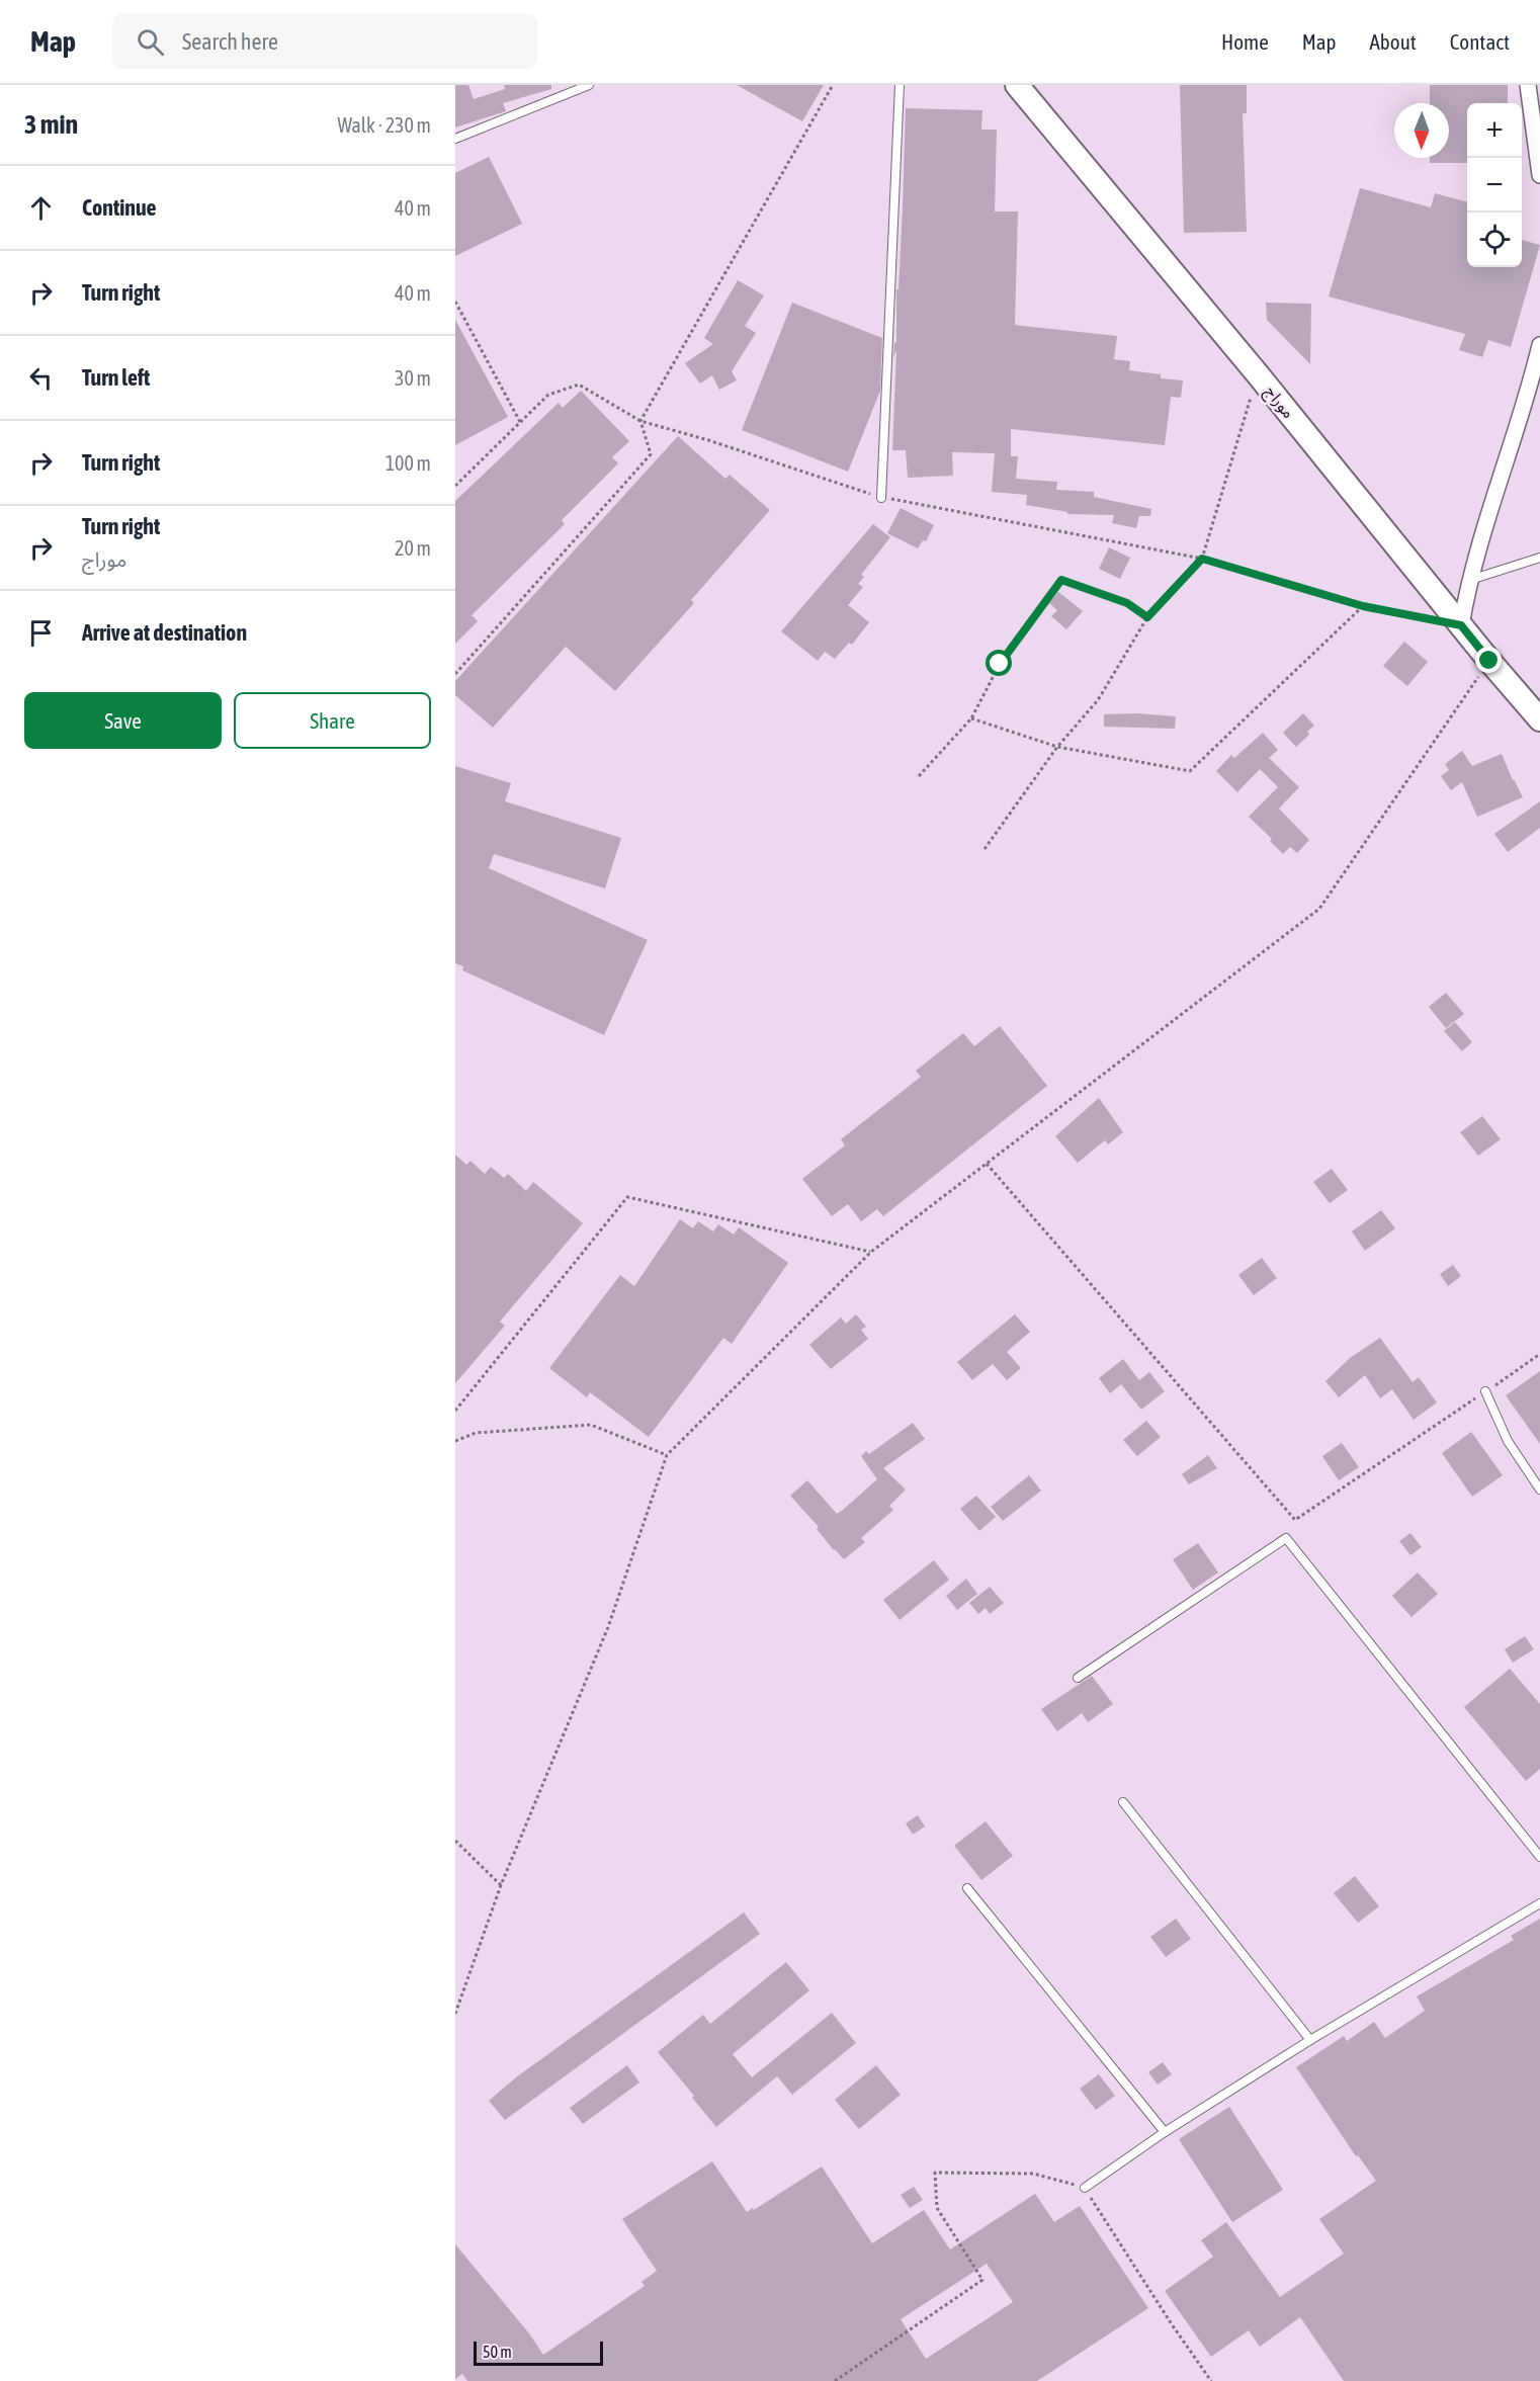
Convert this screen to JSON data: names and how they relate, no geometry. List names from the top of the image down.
{
  "streets": {
    "main road": ["موراج"]
  },
  "scale_bar": "50 m",
  "north": "bottom",
  "page": {
    "header": "Map",
    "search": "Search here",
    "nav": [
      "Home",
      "Map",
      "About",
      "Contact"
    ],
    "heading": ["3 min", "Walk · 230 m"],
    "map_buttons": ["+", "−"],
    "list": [
      ["Continue", "40 m"],
      ["Turn right", "40 m"],
      ["Turn left", "30 m"],
      ["Turn right", "100 m"],
      ["Turn right", "موراج", "20 m"],
      "Arrive at destination"
    ],
    "buttons": ["Save", "Share"],
    "scale": "50 m"
  }
}
